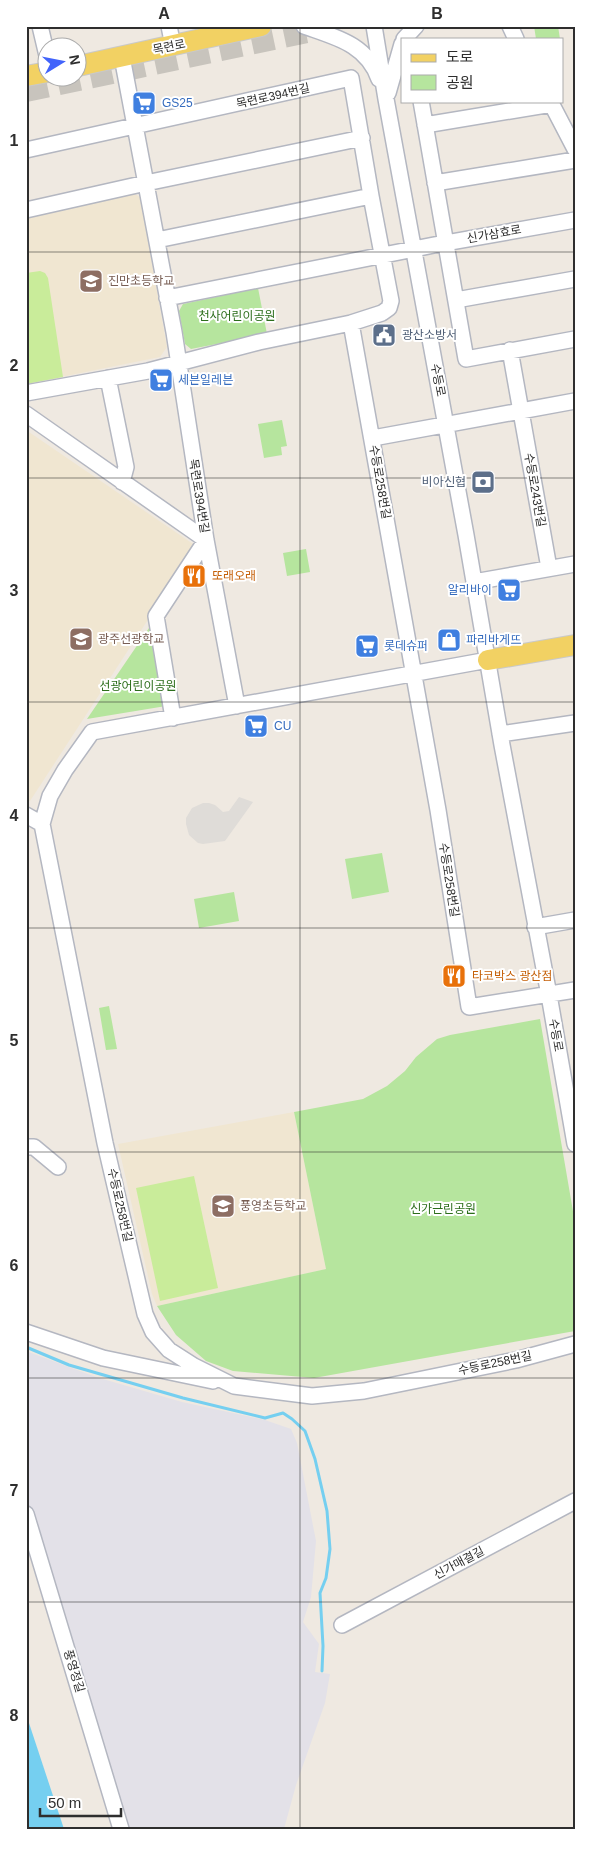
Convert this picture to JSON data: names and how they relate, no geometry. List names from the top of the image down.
{
  "streets": {
    "main road": ["목련로"],
    "street": [
      "목련로394번길",
      "신가삼효로",
      "수등로",
      "수등로258번길",
      "수등로243번길",
      "신가매결길",
      "풍영정길"
    ]
  },
  "crossings": [
    ["목련로", "목련로394번길"],
    ["목련로394번길", "수등로258번길"],
    ["신가삼효로", "수등로"],
    ["수등로", "수등로258번길"]
  ],
  "parks": ["천사어린이공원", "선광어린이공원", "신가근린공원"],
  "places": {
    "supermarket": [
      "GS25",
      "세븐일레븐",
      "알리바이",
      "롯데슈퍼",
      "CU"
    ],
    "school or university": ["진만초등학교", "광주선광학교", "풍영초등학교"],
    "public building": ["광산소방서"],
    "bank": ["비아신협"],
    "restaurant": ["또래오래", "타코박스 광산점"],
    "shop": ["파리바게뜨"]
  },
  "legend": ["도로", "공원"],
  "scale_bar": "50 m",
  "north": "right",
  "grid": {
    "columns": ["A", "B"],
    "rows": [
      "1",
      "2",
      "3",
      "4",
      "5",
      "6",
      "7",
      "8"
    ]
  }
}
